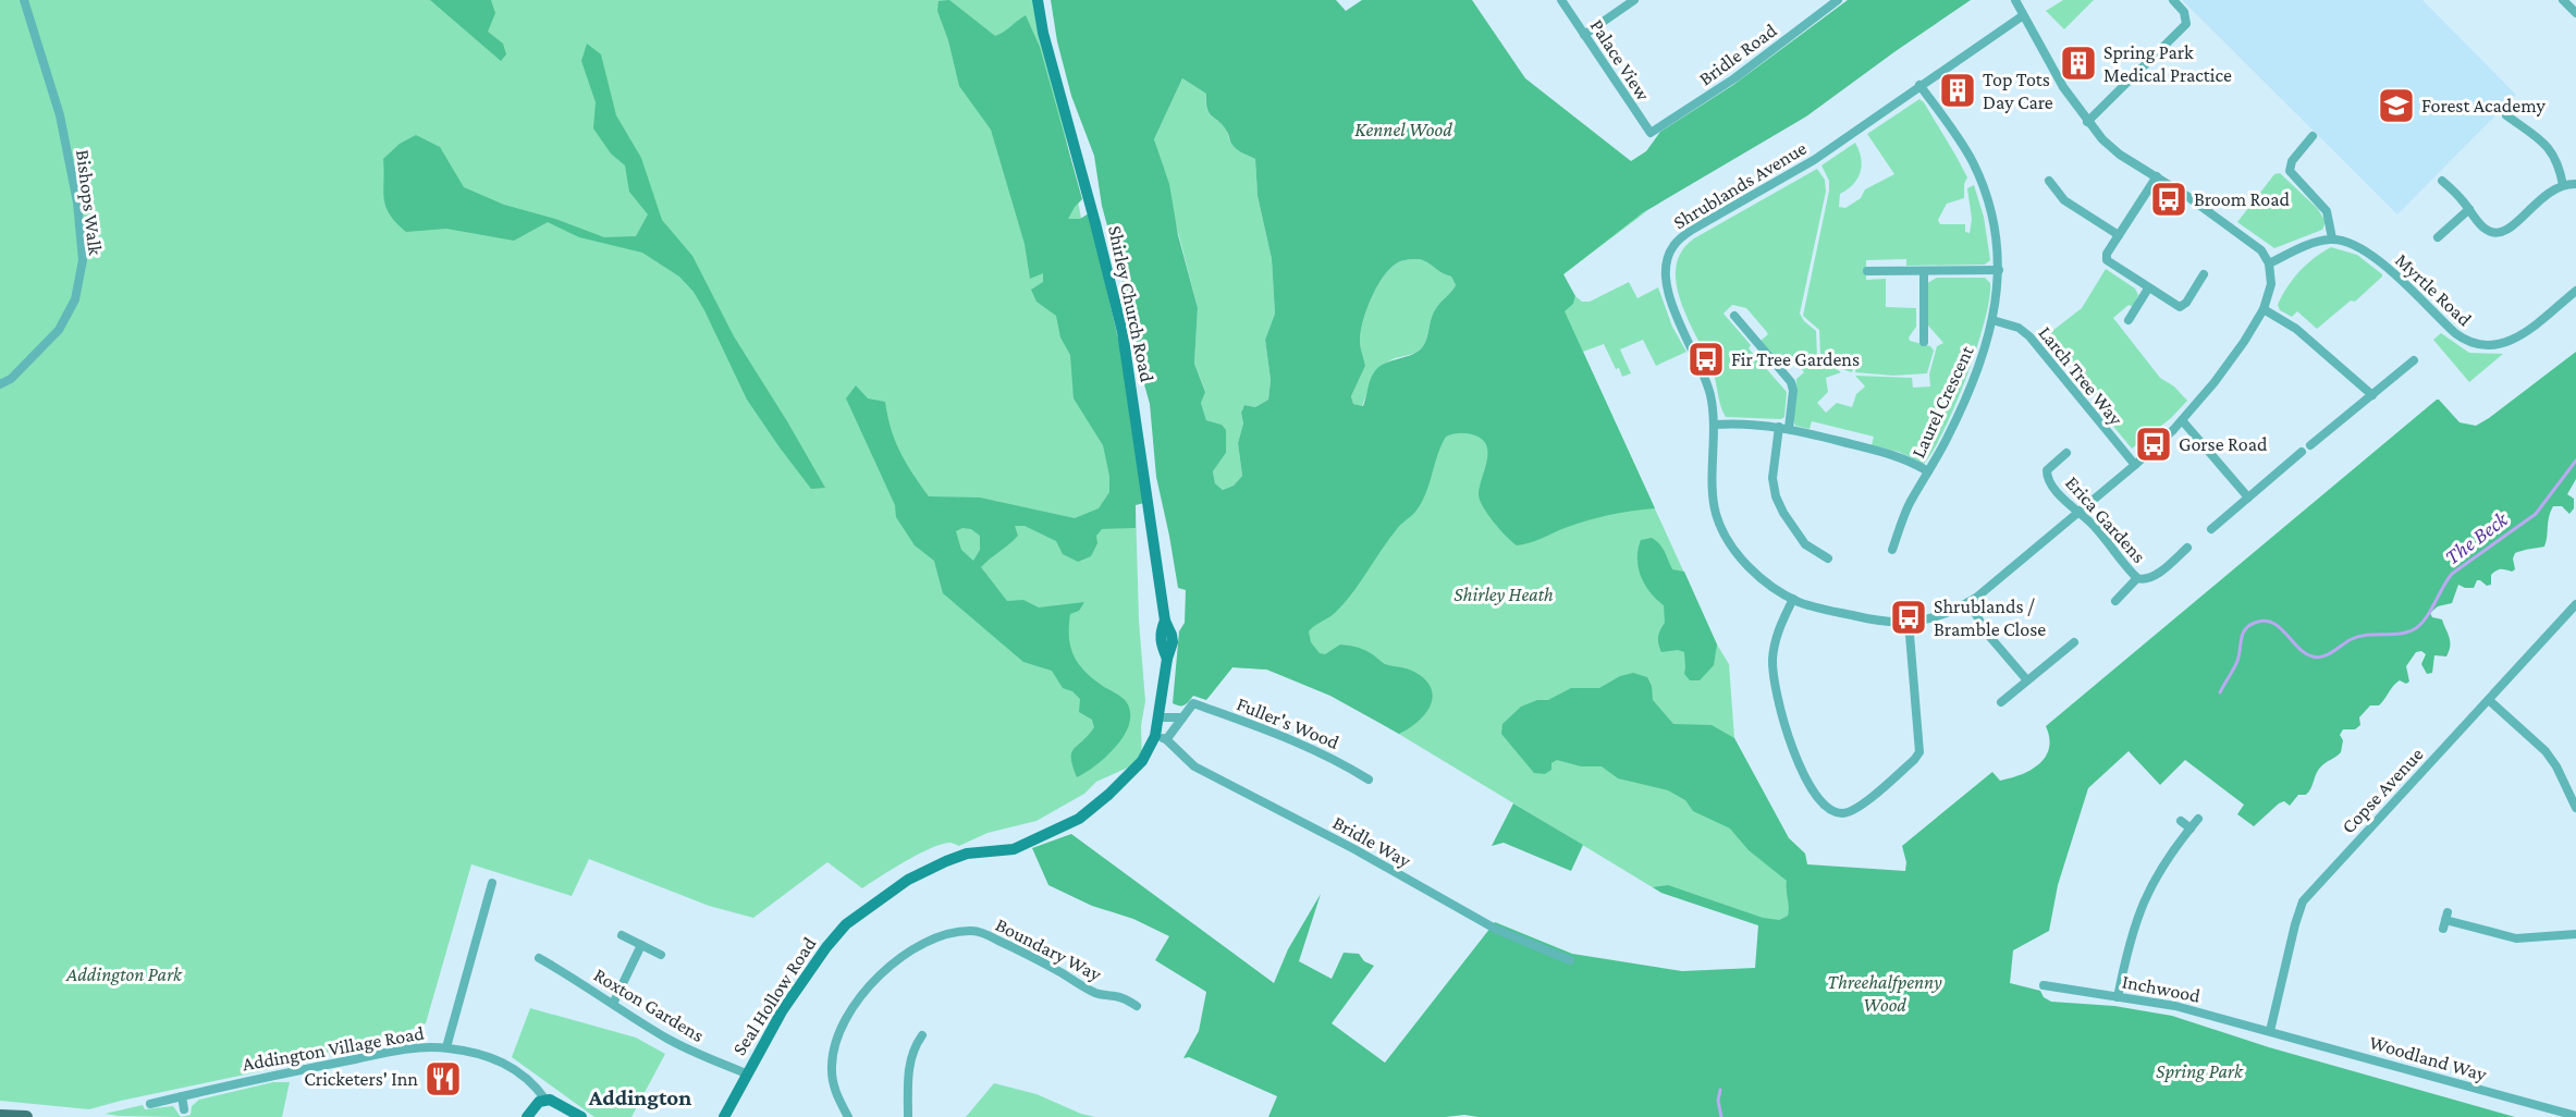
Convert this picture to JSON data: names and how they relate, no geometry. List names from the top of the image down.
{
  "streets": {
    "street": [
      "Bridle Road",
      "Palace View",
      "Shrublands Avenue",
      "Bishops Walk",
      "Myrtle Road",
      "Shirley Church Road",
      "Larch Tree Way",
      "Laurel Crescent",
      "Erica Gardens",
      "Fuller's Wood",
      "Copse Avenue",
      "Bridle Way",
      "Boundary Way",
      "Inchwood",
      "Seal Hollow Road",
      "Roxton Gardens",
      "Addington Village Road",
      "Woodland Way"
    ]
  },
  "crossings": [
    ["Bridle Road", "Palace View"],
    ["Shrublands Avenue", "Laurel Crescent"],
    ["Shirley Church Road", "Bridle Way"],
    ["Shirley Church Road", "Seal Hollow Road"],
    ["Larch Tree Way", "Laurel Crescent"],
    ["Copse Avenue", "Inchwood"],
    ["Copse Avenue", "Woodland Way"],
    ["Bridle Way", "Seal Hollow Road"],
    ["Inchwood", "Woodland Way"],
    ["Seal Hollow Road", "Roxton Gardens"]
  ],
  "districts": ["Addington"],
  "water": ["The Beck"],
  "parks": [
    "Kennel Wood",
    "Shirley Heath",
    "Addington Park",
    "Threehalfpenny Wood",
    "Spring Park"
  ],
  "places": {
    "building": ["Spring Park Medical Practice", "Top Tots Day Care"],
    "school or university": ["Forest Academy"],
    "bus stop": [
      "Broom Road",
      "Fir Tree Gardens",
      "Gorse Road",
      "Shrublands / Bramble Close"
    ],
    "restaurant": ["Cricketers' Inn"]
  }
}
